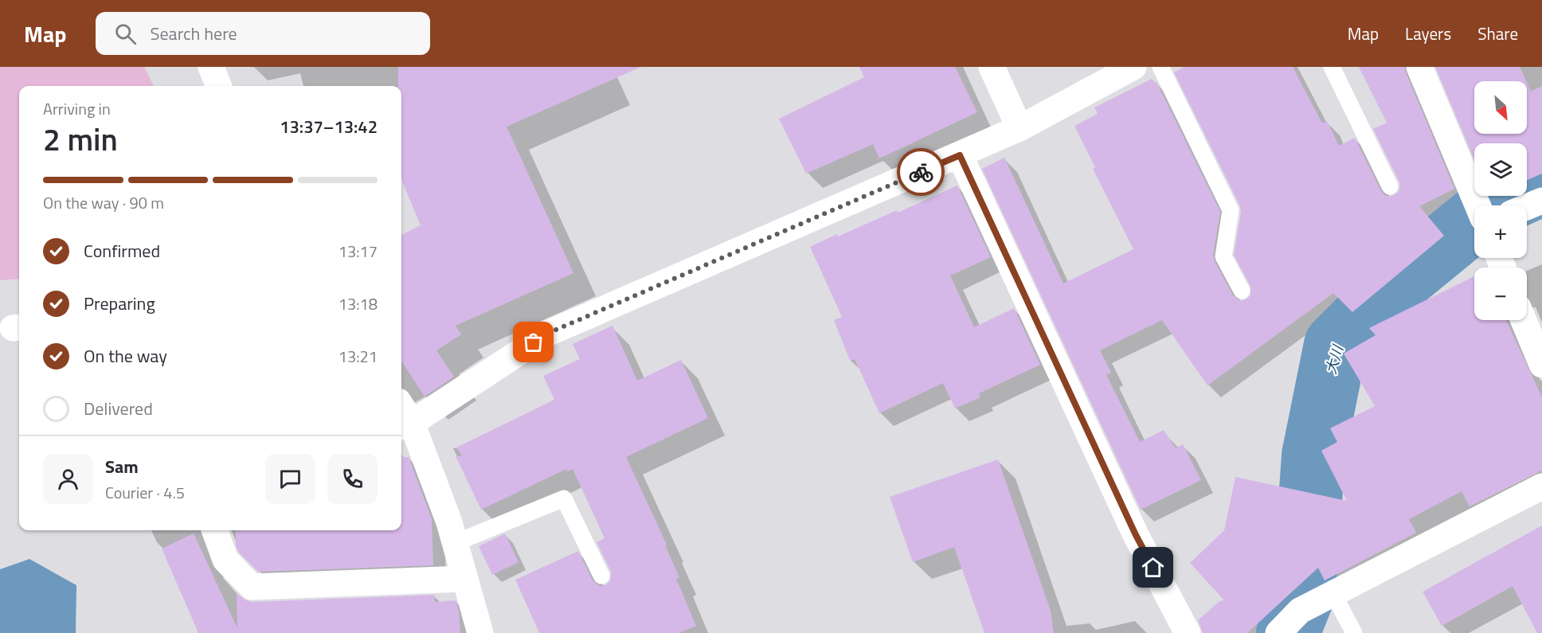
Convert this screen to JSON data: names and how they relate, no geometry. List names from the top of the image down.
{
  "water": ["大川"],
  "north": "bottom right",
  "page": {
    "header": "Map",
    "search": "Search here",
    "nav": ["Map", "Layers", "Share"],
    "map_buttons": ["+", "−"],
    "heading": ["2 min", "Arriving in", "13:37–13:42"],
    "panel": ["Sam", "Courier · 4.5"],
    "bar": "On the way · 90 m",
    "list": [
      ["Confirmed", "13:17"],
      ["Preparing", "13:18"],
      ["On the way", "13:21"],
      "Delivered"
    ]
  }
}
